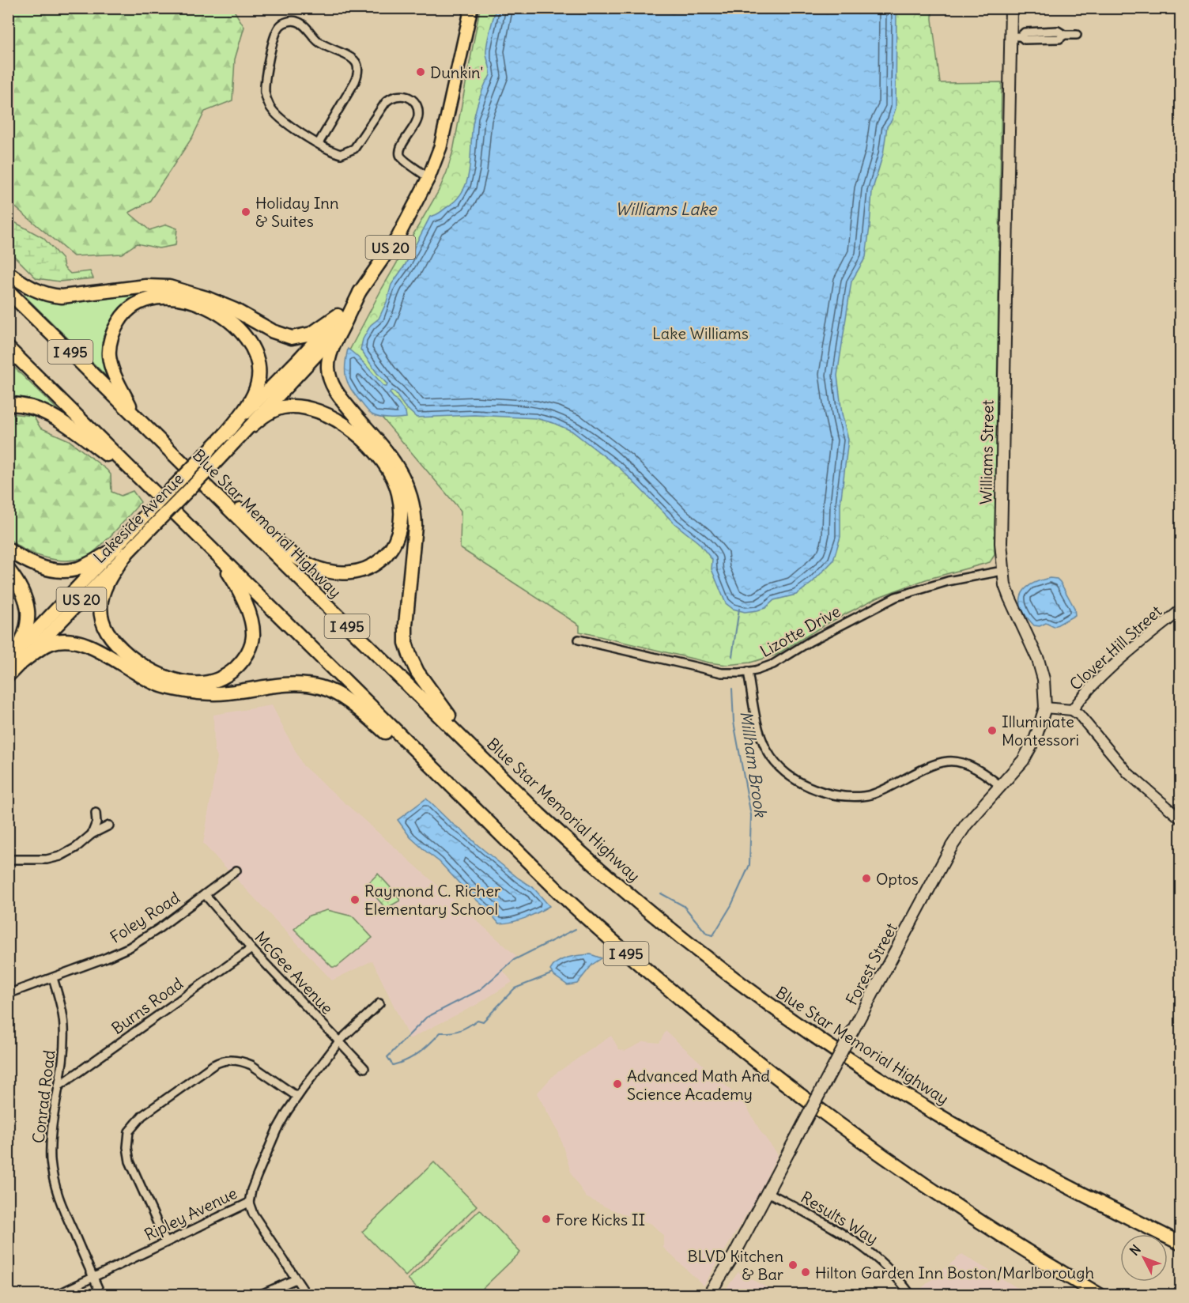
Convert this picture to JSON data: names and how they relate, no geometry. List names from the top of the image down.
{
  "streets": {
    "highway": ["I 495", "Blue Star Memorial Highway"],
    "main road": [
      "US 20",
      "Williams Street",
      "Lakeside Avenue",
      "Forest Street"
    ],
    "street": [
      "Lizotte Drive",
      "Clover Hill Street",
      "Foley Road",
      "McGee Avenue",
      "Burns Road",
      "Conrad Road",
      "Ripley Avenue",
      "Results Way"
    ]
  },
  "crossings": [
    ["Williams Street", "Lizotte Drive"],
    ["Williams Street", "Forest Street"],
    ["Foley Road", "McGee Avenue"],
    ["Foley Road", "Conrad Road"],
    ["Forest Street", "Results Way"],
    ["McGee Avenue", "Burns Road"],
    ["McGee Avenue", "Ripley Avenue"],
    ["Burns Road", "Conrad Road"],
    ["Conrad Road", "Ripley Avenue"]
  ],
  "water": ["Williams Lake", "Millham Brook"],
  "parks": ["Lake Williams"],
  "places": [
    "Dunkin'",
    "Holiday Inn & Suites",
    "Illuminate Montessori",
    "Optos",
    "Raymond C. Richer Elementary School",
    "Advanced Math And Science Academy",
    "Fore Kicks II",
    "BLVD Kitchen & Bar",
    "Hilton Garden Inn Boston/Marlborough"
  ],
  "north": "top left"
}
